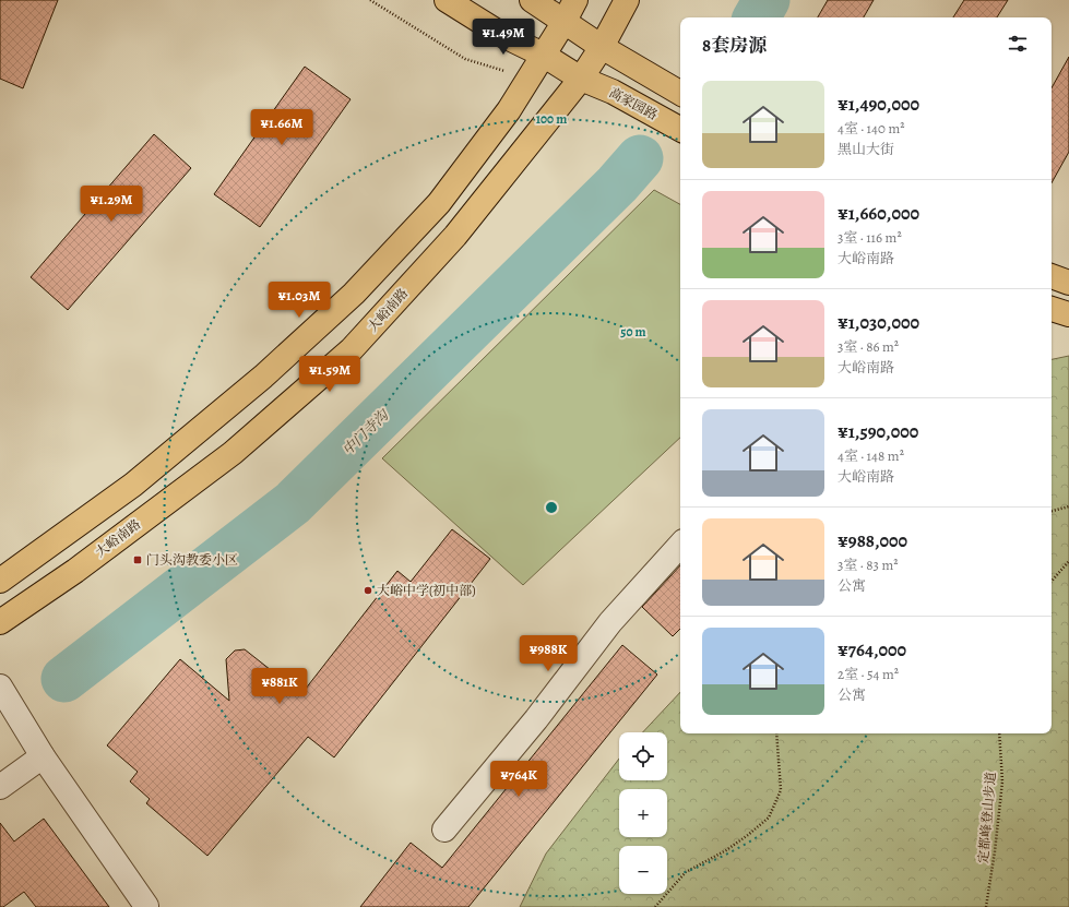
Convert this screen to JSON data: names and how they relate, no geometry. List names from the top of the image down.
{
  "streets": {
    "main road": ["高家园路", "大峪南路"],
    "path": ["定都峰登山步道"]
  },
  "crossings": [
    ["高家园路", "大峪南路"]
  ],
  "water": ["中门寺沟"],
  "places": {
    "transit": ["门头沟教委小区"],
    "other": ["大峪中学(初中部)"]
  },
  "page": {
    "heading": "8套房源",
    "price": [
      "¥1.49M",
      "¥1.66M",
      "¥1.29M",
      "¥1.03M",
      "¥1.59M",
      "¥988K",
      "¥881K",
      "¥764K"
    ],
    "list": [
      {
        "name": "¥1,490,000",
        "note": "4室 · 140 m² · 黑山大街"
      },
      {
        "name": "¥1,660,000",
        "note": "3室 · 116 m² · 大峪南路"
      },
      {
        "name": "¥1,030,000",
        "note": "3室 · 86 m² · 大峪南路"
      },
      {
        "name": "¥1,590,000",
        "note": "4室 · 148 m² · 大峪南路"
      },
      {
        "name": "¥988,000",
        "note": "3室 · 83 m² · 公寓"
      },
      {
        "name": "¥764,000",
        "note": "2室 · 54 m² · 公寓"
      }
    ],
    "map_buttons": ["+", "−"]
  },
  "rings": ["100 m", "50 m"]
}
